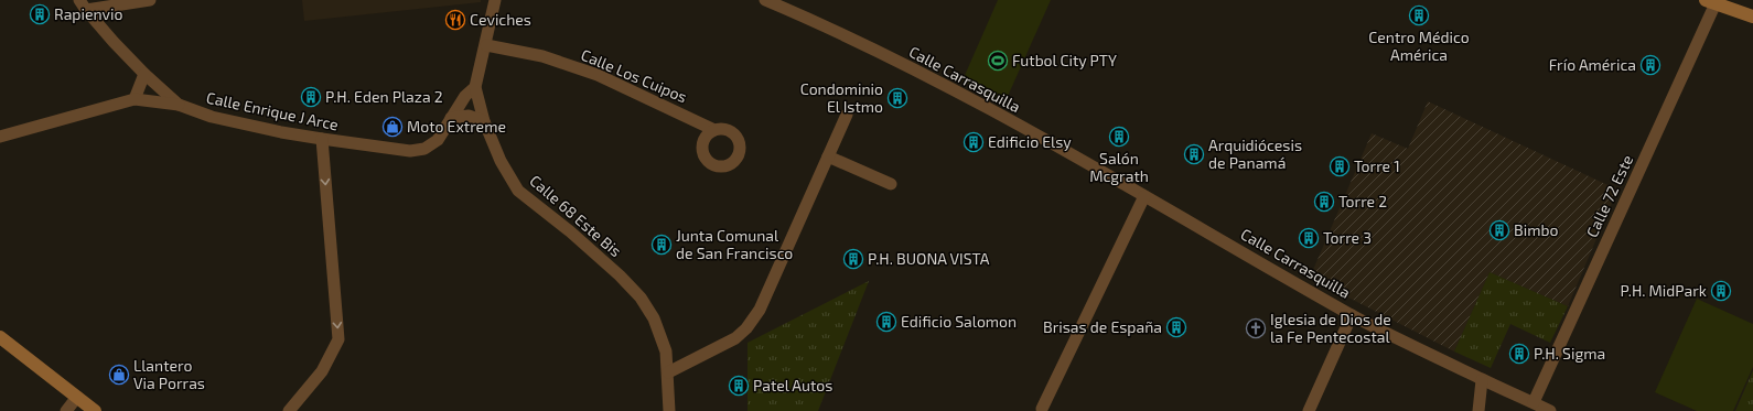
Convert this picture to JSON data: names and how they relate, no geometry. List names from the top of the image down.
{
  "streets": {
    "street": [
      "Calle Los Cuipos",
      "Calle Carrasquilla",
      "Calle Enrique J Arce",
      "Calle 72 Este",
      "Calle 68 Este Bis"
    ]
  },
  "crossings": [
    ["Calle Los Cuipos", "Calle 68 Este Bis"],
    ["Calle Carrasquilla", "Calle 72 Este"],
    ["Calle Enrique J Arce", "Calle 68 Este Bis"]
  ],
  "places": {
    "building": [
      "Rapienvio",
      "Centro Médico América",
      "Frío América",
      "P.H. Eden Plaza 2",
      "Condominio El Istmo",
      "Salón Mcgrath",
      "Edificio Elsy",
      "Arquidiócesis de Panamá",
      "Torre 1",
      "Torre 2",
      "Bimbo",
      "Torre 3",
      "Junta Comunal de San Francisco",
      "P.H. BUONA VISTA",
      "P.H. MidPark",
      "Edificio Salomon",
      "Brisas de España",
      "P.H. Sigma",
      "Patel Autos"
    ],
    "restaurant": ["Ceviches"],
    "sports": ["Futbol City PTY"],
    "shop": ["Moto Extreme", "Llantero Via Porras"],
    "church": ["Iglesia de Dios de la Fe Pentecostal"]
  }
}
